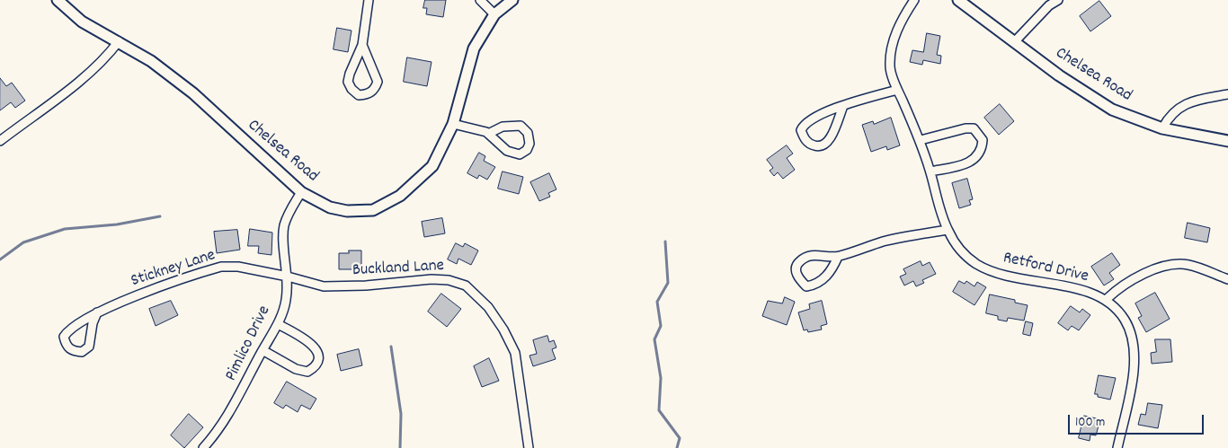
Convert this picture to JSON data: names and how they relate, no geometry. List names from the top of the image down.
{
  "streets": {
    "street": [
      "Chelsea Road",
      "Retford Drive",
      "Stickney Lane",
      "Buckland Lane",
      "Pimlico Drive"
    ]
  },
  "crossings": [
    ["Chelsea Road", "Pimlico Drive"],
    ["Stickney Lane", "Buckland Lane"],
    ["Stickney Lane", "Pimlico Drive"],
    ["Buckland Lane", "Pimlico Drive"]
  ],
  "scale_bar": "100 m"
}
